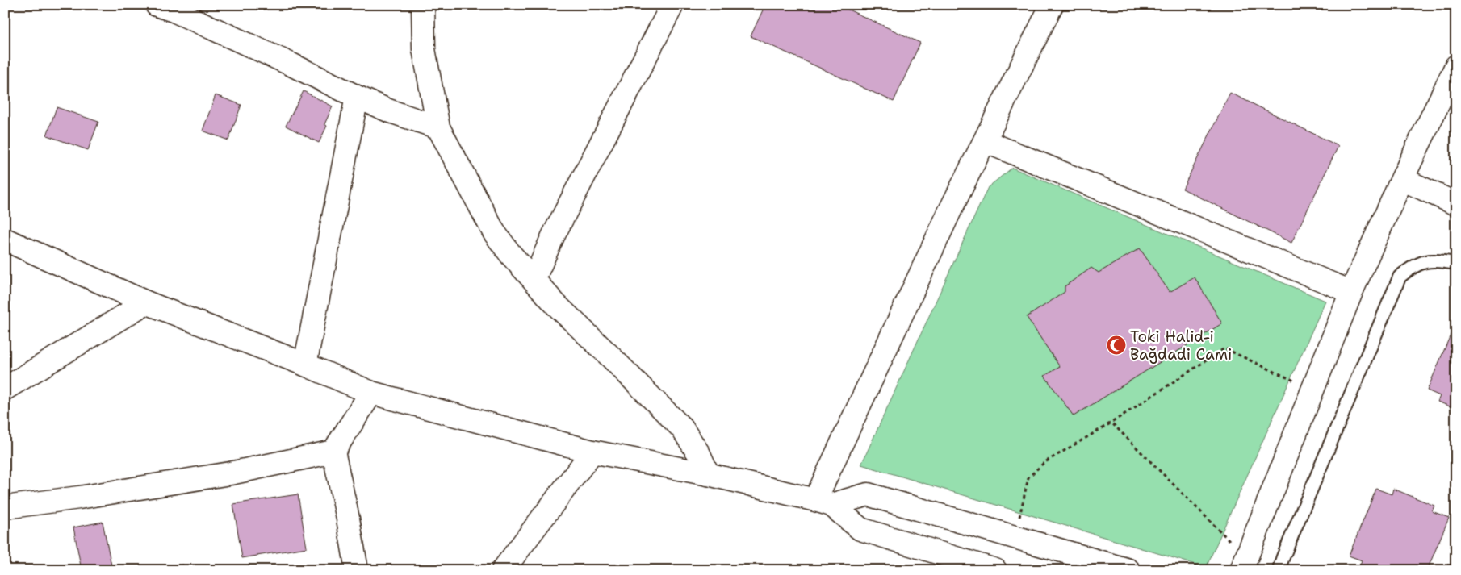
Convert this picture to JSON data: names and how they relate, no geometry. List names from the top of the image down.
{
  "places": {
    "mosque": ["Toki Halid-i Bağdadi Cami"]
  }
}
